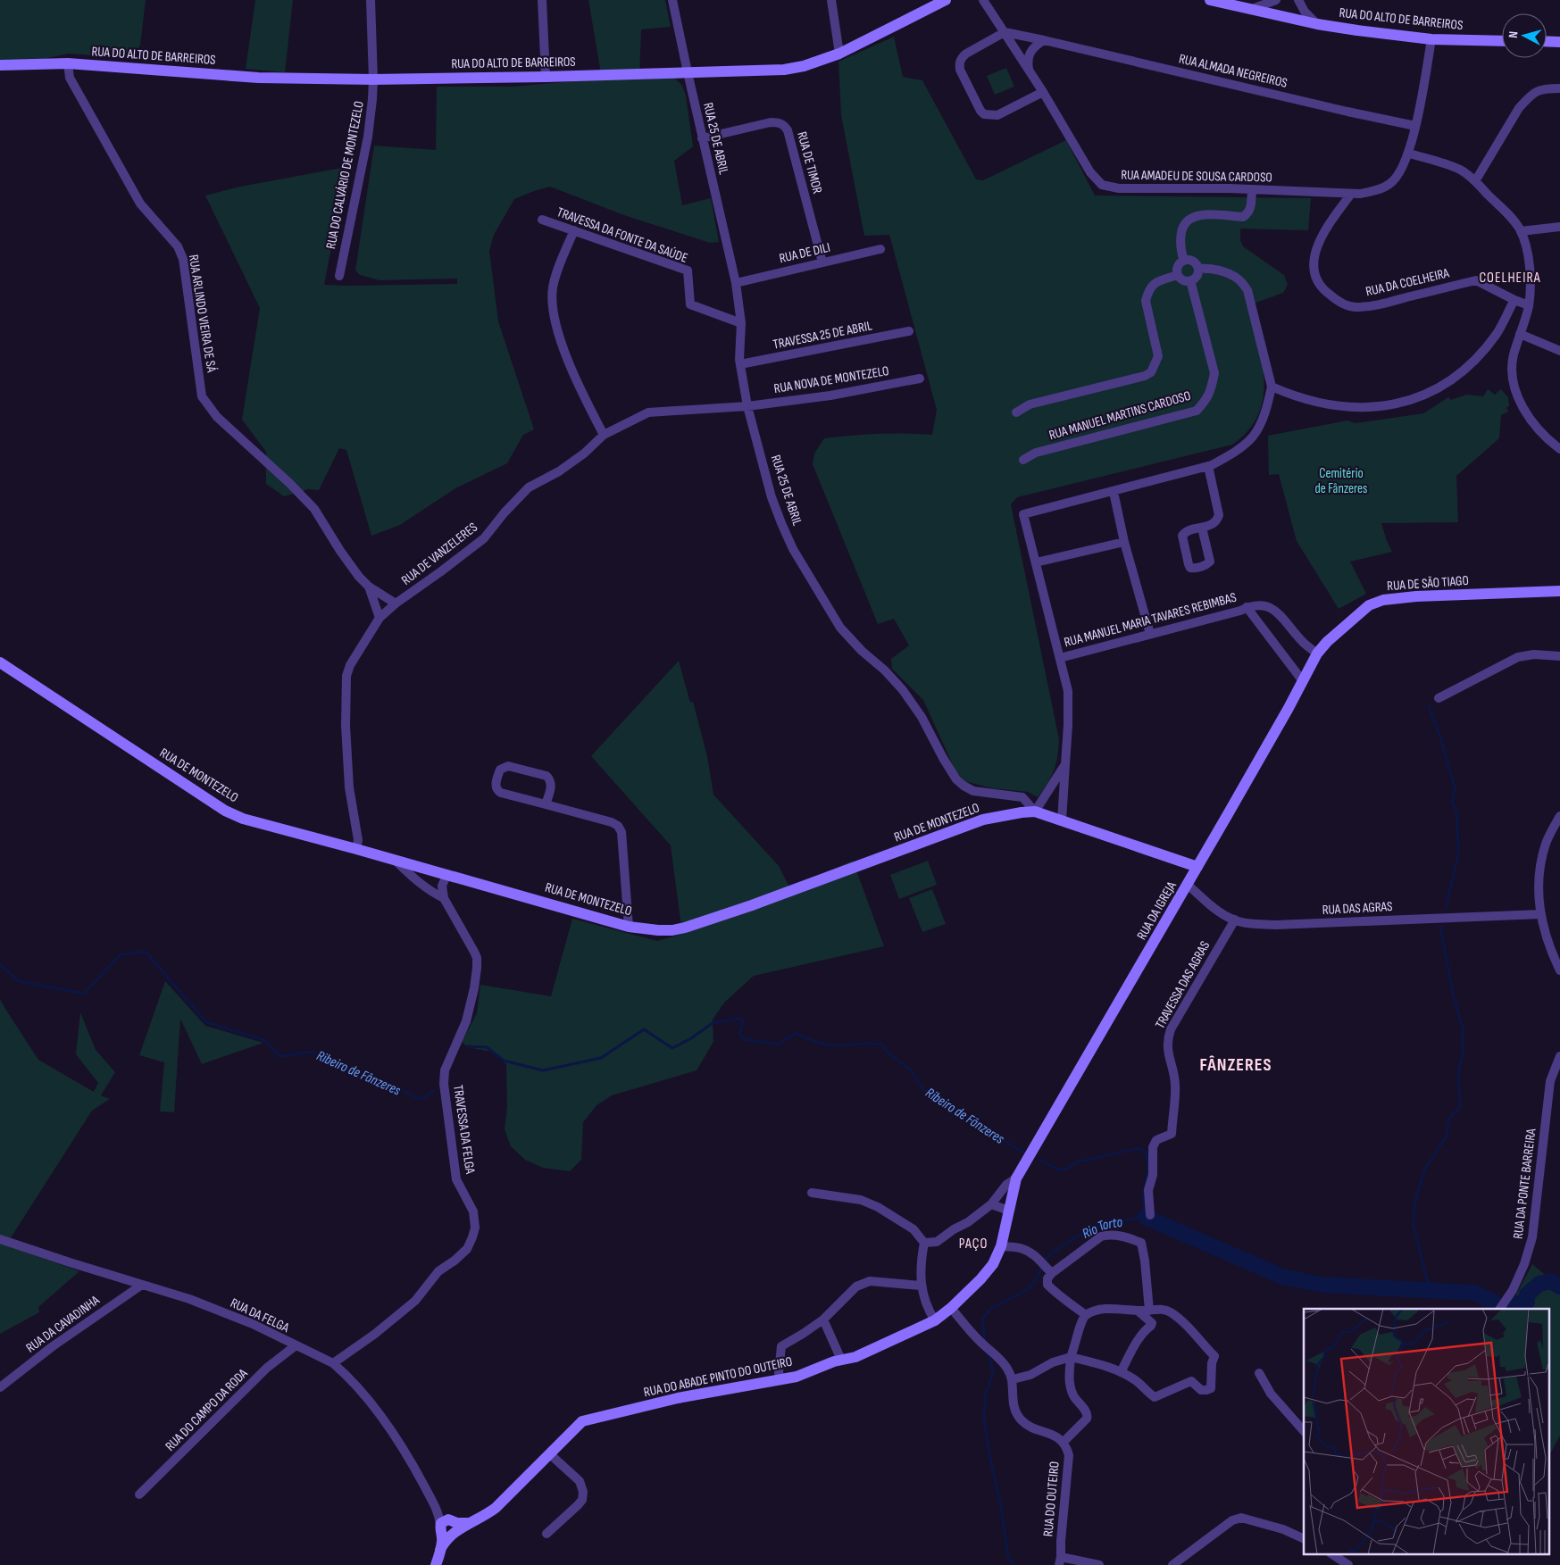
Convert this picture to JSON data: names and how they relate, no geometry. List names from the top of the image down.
{
  "streets": {
    "street": [
      "RUA DO ALTO DE BARREIROS",
      "RUA ALMADA NEGREIROS",
      "RUA 25 DE ABRIL",
      "RUA DE TIMOR",
      "RUA DO CALVÁRIO DE MONTEZELO",
      "RUA AMADEU DE SOUSA CARDOSO",
      "TRAVESSA DA FONTE DA SAÚDE",
      "RUA DE DILI",
      "RUA DA COELHEIRA",
      "RUA ARLINDO VIEIRA DE SÁ",
      "TRAVESSA 25 DE ABRIL",
      "RUA NOVA DE MONTEZELO",
      "RUA MANUEL MARTINS CARDOSO",
      "RUA DE VANZELERES",
      "RUA DE SÃO TIAGO",
      "RUA MANUEL MARIA TAVARES REBIMBAS",
      "RUA DE MONTEZELO",
      "RUA DAS AGRAS",
      "RUA DA IGREJA",
      "TRAVESSA DAS AGRAS",
      "TRAVESSA DA FELGA",
      "RUA DA PONTE BARREIRA",
      "RUA DA FELGA",
      "RUA DA CAVADINHA",
      "RUA DO ABADE PINTO DO OUTEIRO",
      "RUA DO CAMPO DA RODA",
      "RUA DO OUTEIRO"
    ]
  },
  "crossings": [
    ["RUA DO ALTO DE BARREIROS", "RUA 25 DE ABRIL"],
    ["RUA DO ALTO DE BARREIROS", "RUA DO CALVÁRIO DE MONTEZELO"],
    ["RUA DO ALTO DE BARREIROS", "RUA ARLINDO VIEIRA DE SÁ"],
    ["RUA ALMADA NEGREIROS", "RUA AMADEU DE SOUSA CARDOSO"],
    ["RUA 25 DE ABRIL", "RUA DE TIMOR"],
    ["RUA 25 DE ABRIL", "TRAVESSA DA FONTE DA SAÚDE"],
    ["RUA 25 DE ABRIL", "RUA DE DILI"],
    ["RUA 25 DE ABRIL", "TRAVESSA 25 DE ABRIL"],
    ["RUA 25 DE ABRIL", "RUA NOVA DE MONTEZELO"],
    ["RUA 25 DE ABRIL", "RUA DE VANZELERES"],
    ["RUA 25 DE ABRIL", "RUA DE MONTEZELO"],
    ["RUA DE TIMOR", "RUA DE DILI"],
    ["RUA AMADEU DE SOUSA CARDOSO", "RUA DA COELHEIRA"],
    ["RUA NOVA DE MONTEZELO", "RUA DE VANZELERES"],
    ["RUA DE VANZELERES", "RUA DE MONTEZELO"],
    ["RUA DE SÃO TIAGO", "RUA MANUEL MARIA TAVARES REBIMBAS"],
    ["RUA DE SÃO TIAGO", "RUA DA IGREJA"],
    ["RUA MANUEL MARIA TAVARES REBIMBAS", "RUA DA IGREJA"],
    ["RUA DE MONTEZELO", "RUA DA IGREJA"],
    ["RUA DE MONTEZELO", "TRAVESSA DA FELGA"],
    ["RUA DAS AGRAS", "RUA DA IGREJA"],
    ["RUA DAS AGRAS", "TRAVESSA DAS AGRAS"],
    ["RUA DA IGREJA", "RUA DO ABADE PINTO DO OUTEIRO"],
    ["TRAVESSA DA FELGA", "RUA DA FELGA"],
    ["RUA DA FELGA", "RUA DA CAVADINHA"],
    ["RUA DA FELGA", "RUA DO ABADE PINTO DO OUTEIRO"],
    ["RUA DA FELGA", "RUA DO CAMPO DA RODA"]
  ],
  "districts": ["COELHEIRA", "FÂNZERES", "PAÇO"],
  "water": ["Ribeiro de Fânzeres", "Rio Torto"],
  "parks": ["Cemitério de Fânzeres"],
  "north": "left"
}
